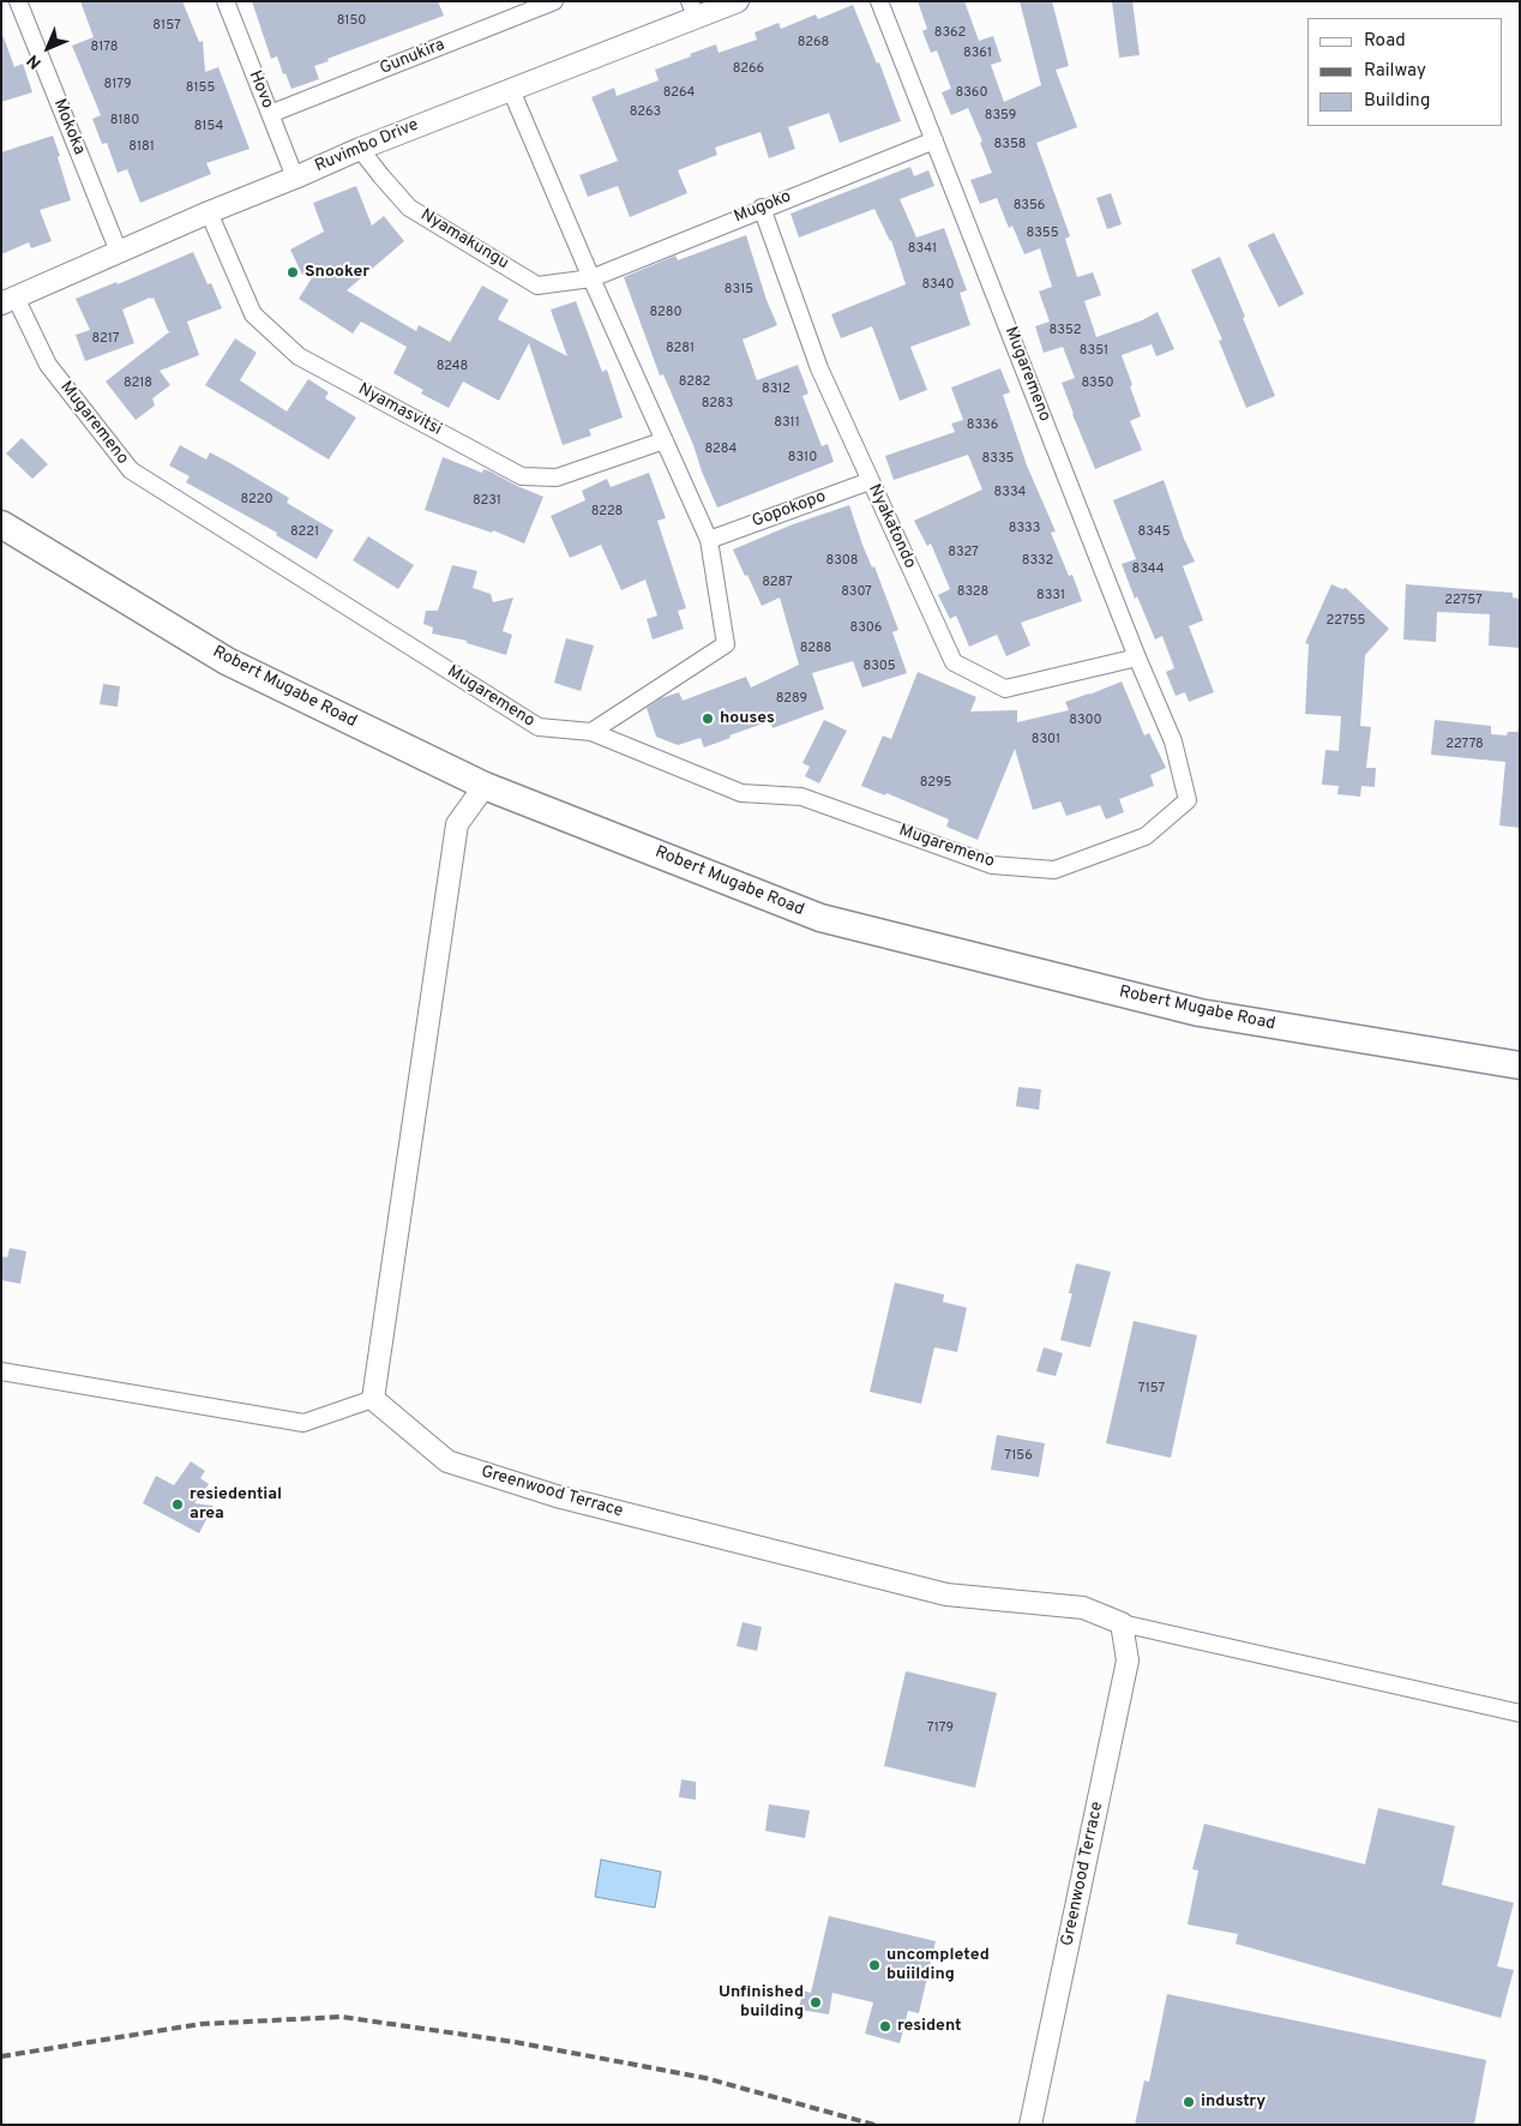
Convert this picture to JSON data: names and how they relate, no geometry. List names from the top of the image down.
{
  "streets": {
    "main road": ["Robert Mugabe Road"],
    "street": [
      "Gunukira",
      "Hovo",
      "Mokoka",
      "Ruvimbo Drive",
      "Mugoko",
      "Nyamakungu",
      "Mugaremeno",
      "Nyamasvitsi",
      "Gopokopo",
      "Nyakatondo",
      "Greenwood Terrace"
    ]
  },
  "crossings": [
    ["Gunukira", "Hovo"],
    ["Hovo", "Ruvimbo Drive"],
    ["Mokoka", "Ruvimbo Drive"],
    ["Ruvimbo Drive", "Nyamakungu"],
    ["Ruvimbo Drive", "Mugaremeno"],
    ["Ruvimbo Drive", "Nyamasvitsi"],
    ["Mugoko", "Nyamakungu"],
    ["Mugoko", "Mugaremeno"],
    ["Mugoko", "Nyakatondo"],
    ["Mugaremeno", "Nyakatondo"],
    ["Gopokopo", "Nyakatondo"]
  ],
  "places": [
    "Snooker",
    "houses",
    "resiedential area",
    "uncompleted buiilding",
    "Unfinished building",
    "resident",
    "industry"
  ],
  "house_numbers": [
    "8150",
    "8157",
    "8362",
    "8268",
    "8178",
    "8361",
    "8266",
    "8179",
    "8155",
    "8264",
    "8360",
    "8263",
    "8359",
    "8180",
    "8154",
    "8358",
    "8181",
    "8356",
    "8355",
    "8341",
    "8340",
    "8315",
    "8280",
    "8352",
    "8217",
    "8281",
    "8351",
    "8248",
    "8282",
    "8218",
    "8350",
    "8312",
    "8283",
    "8311",
    "8336",
    "8284",
    "8310",
    "8335",
    "8334",
    "8220",
    "8231",
    "8228",
    "8333",
    "8221",
    "8345",
    "8327",
    "8308",
    "8332",
    "8344",
    "8287",
    "8307",
    "8328",
    "8331",
    "22757",
    "22755",
    "8306",
    "8288",
    "8305",
    "8289",
    "8300",
    "8301",
    "22778",
    "8295",
    "7157",
    "7156",
    "7179"
  ],
  "legend": ["Road", "Railway", "Building"],
  "north": "bottom left"
}
